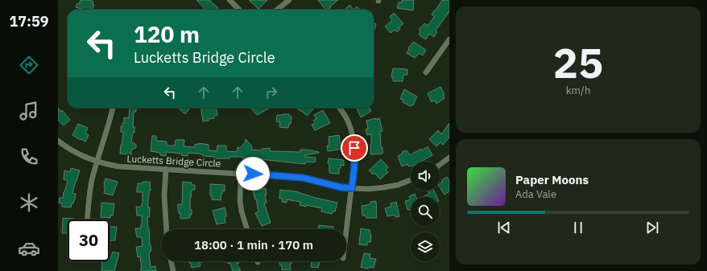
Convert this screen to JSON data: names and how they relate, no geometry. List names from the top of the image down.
{
  "streets": {
    "street": ["Lucketts Bridge Circle"]
  },
  "page": {
    "tabs": "17:59",
    "tile": ["25", "km/h"],
    "turn": ["120 m", "Lucketts Bridge Circle"],
    "song": ["Paper Moons", "Ada Vale"],
    "limit": "30",
    "trip": "18:00 · 1 min · 170 m"
  }
}
